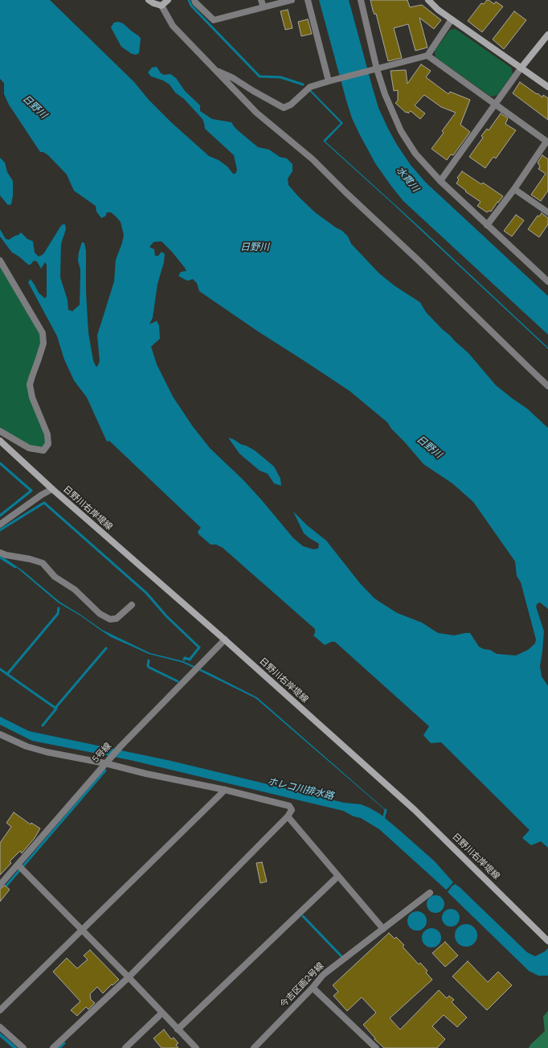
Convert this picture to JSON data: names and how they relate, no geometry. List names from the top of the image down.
{
  "streets": {
    "street": ["日野川右岸堤線", "5号線", "今吉区画2号線"]
  },
  "crossings": [
    ["日野川右岸堤線", "5号線"]
  ],
  "water": ["日野川", "水貫川", "ホレコ川排水路"]
}
